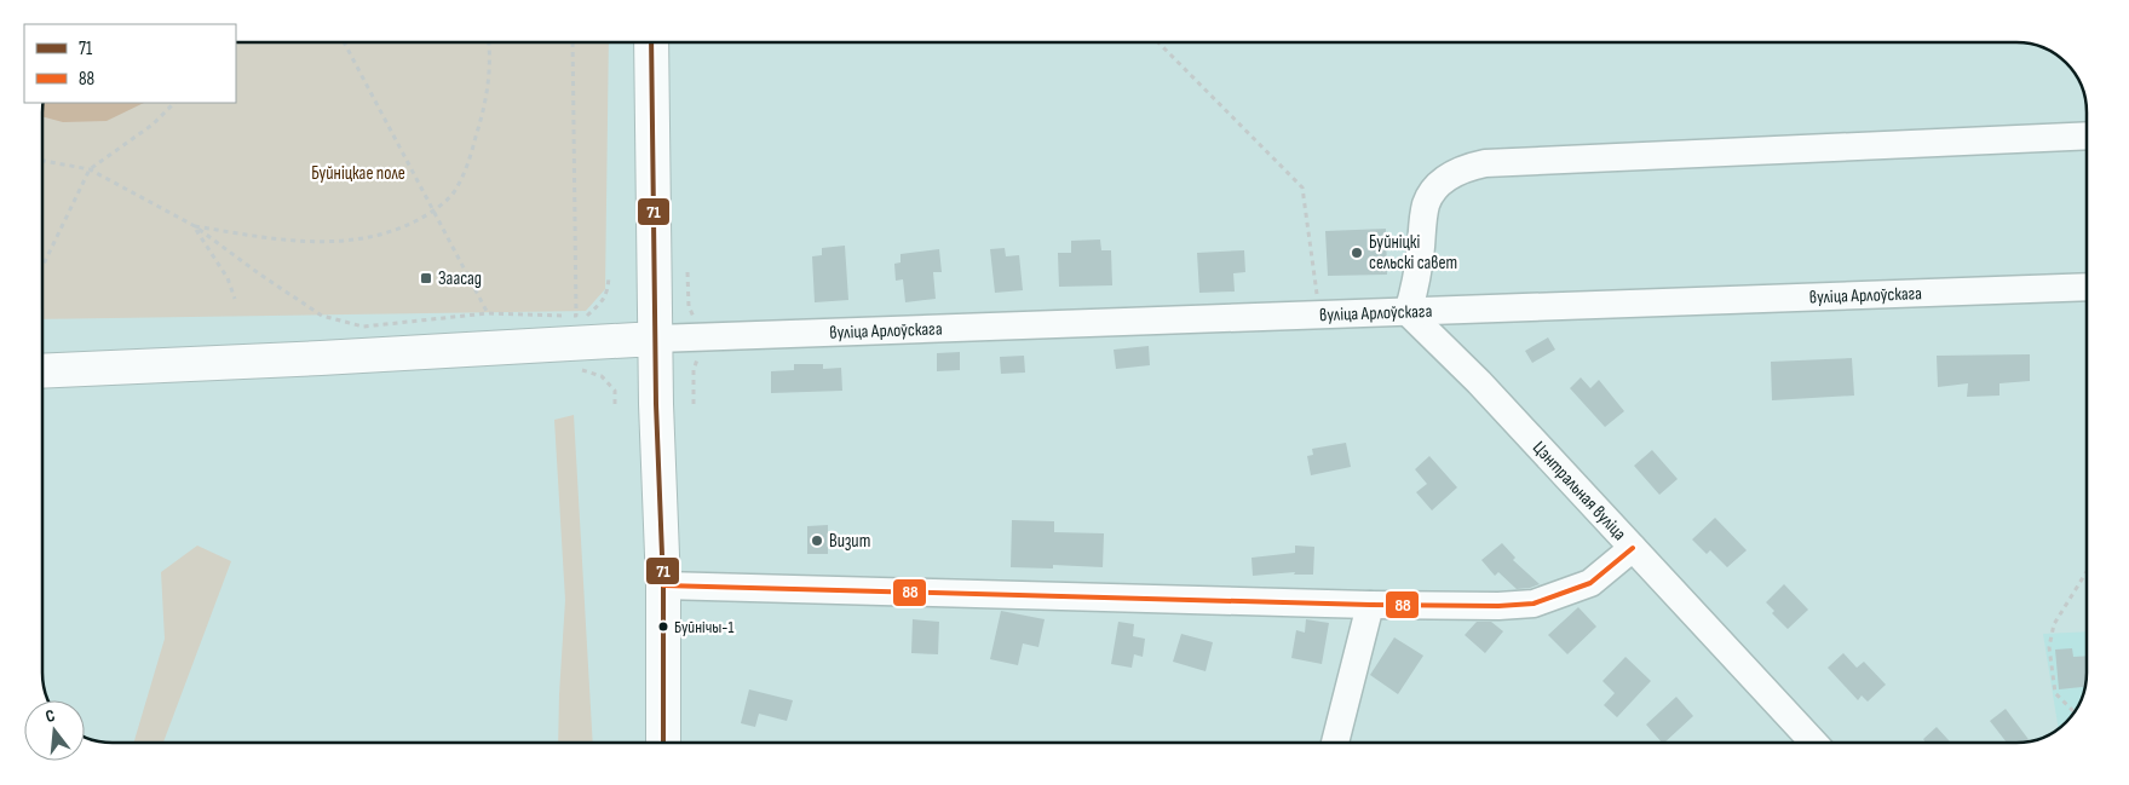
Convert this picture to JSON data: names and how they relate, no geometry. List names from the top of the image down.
{
  "streets": {
    "street": ["вуліца Арлоўскага", "Цэнтральная вуліца"]
  },
  "crossings": [
    ["вуліца Арлоўскага", "Цэнтральная вуліца"]
  ],
  "parks": ["Буйніцкае поле"],
  "places": {
    "other": ["Буйніцкі сельскі савет", "Визит", "Буйнічы-1"],
    "transit": ["Заасад"]
  },
  "lines": ["transit line 71", "transit line 88"],
  "legend": ["71", "88"],
  "north": "top"
}
